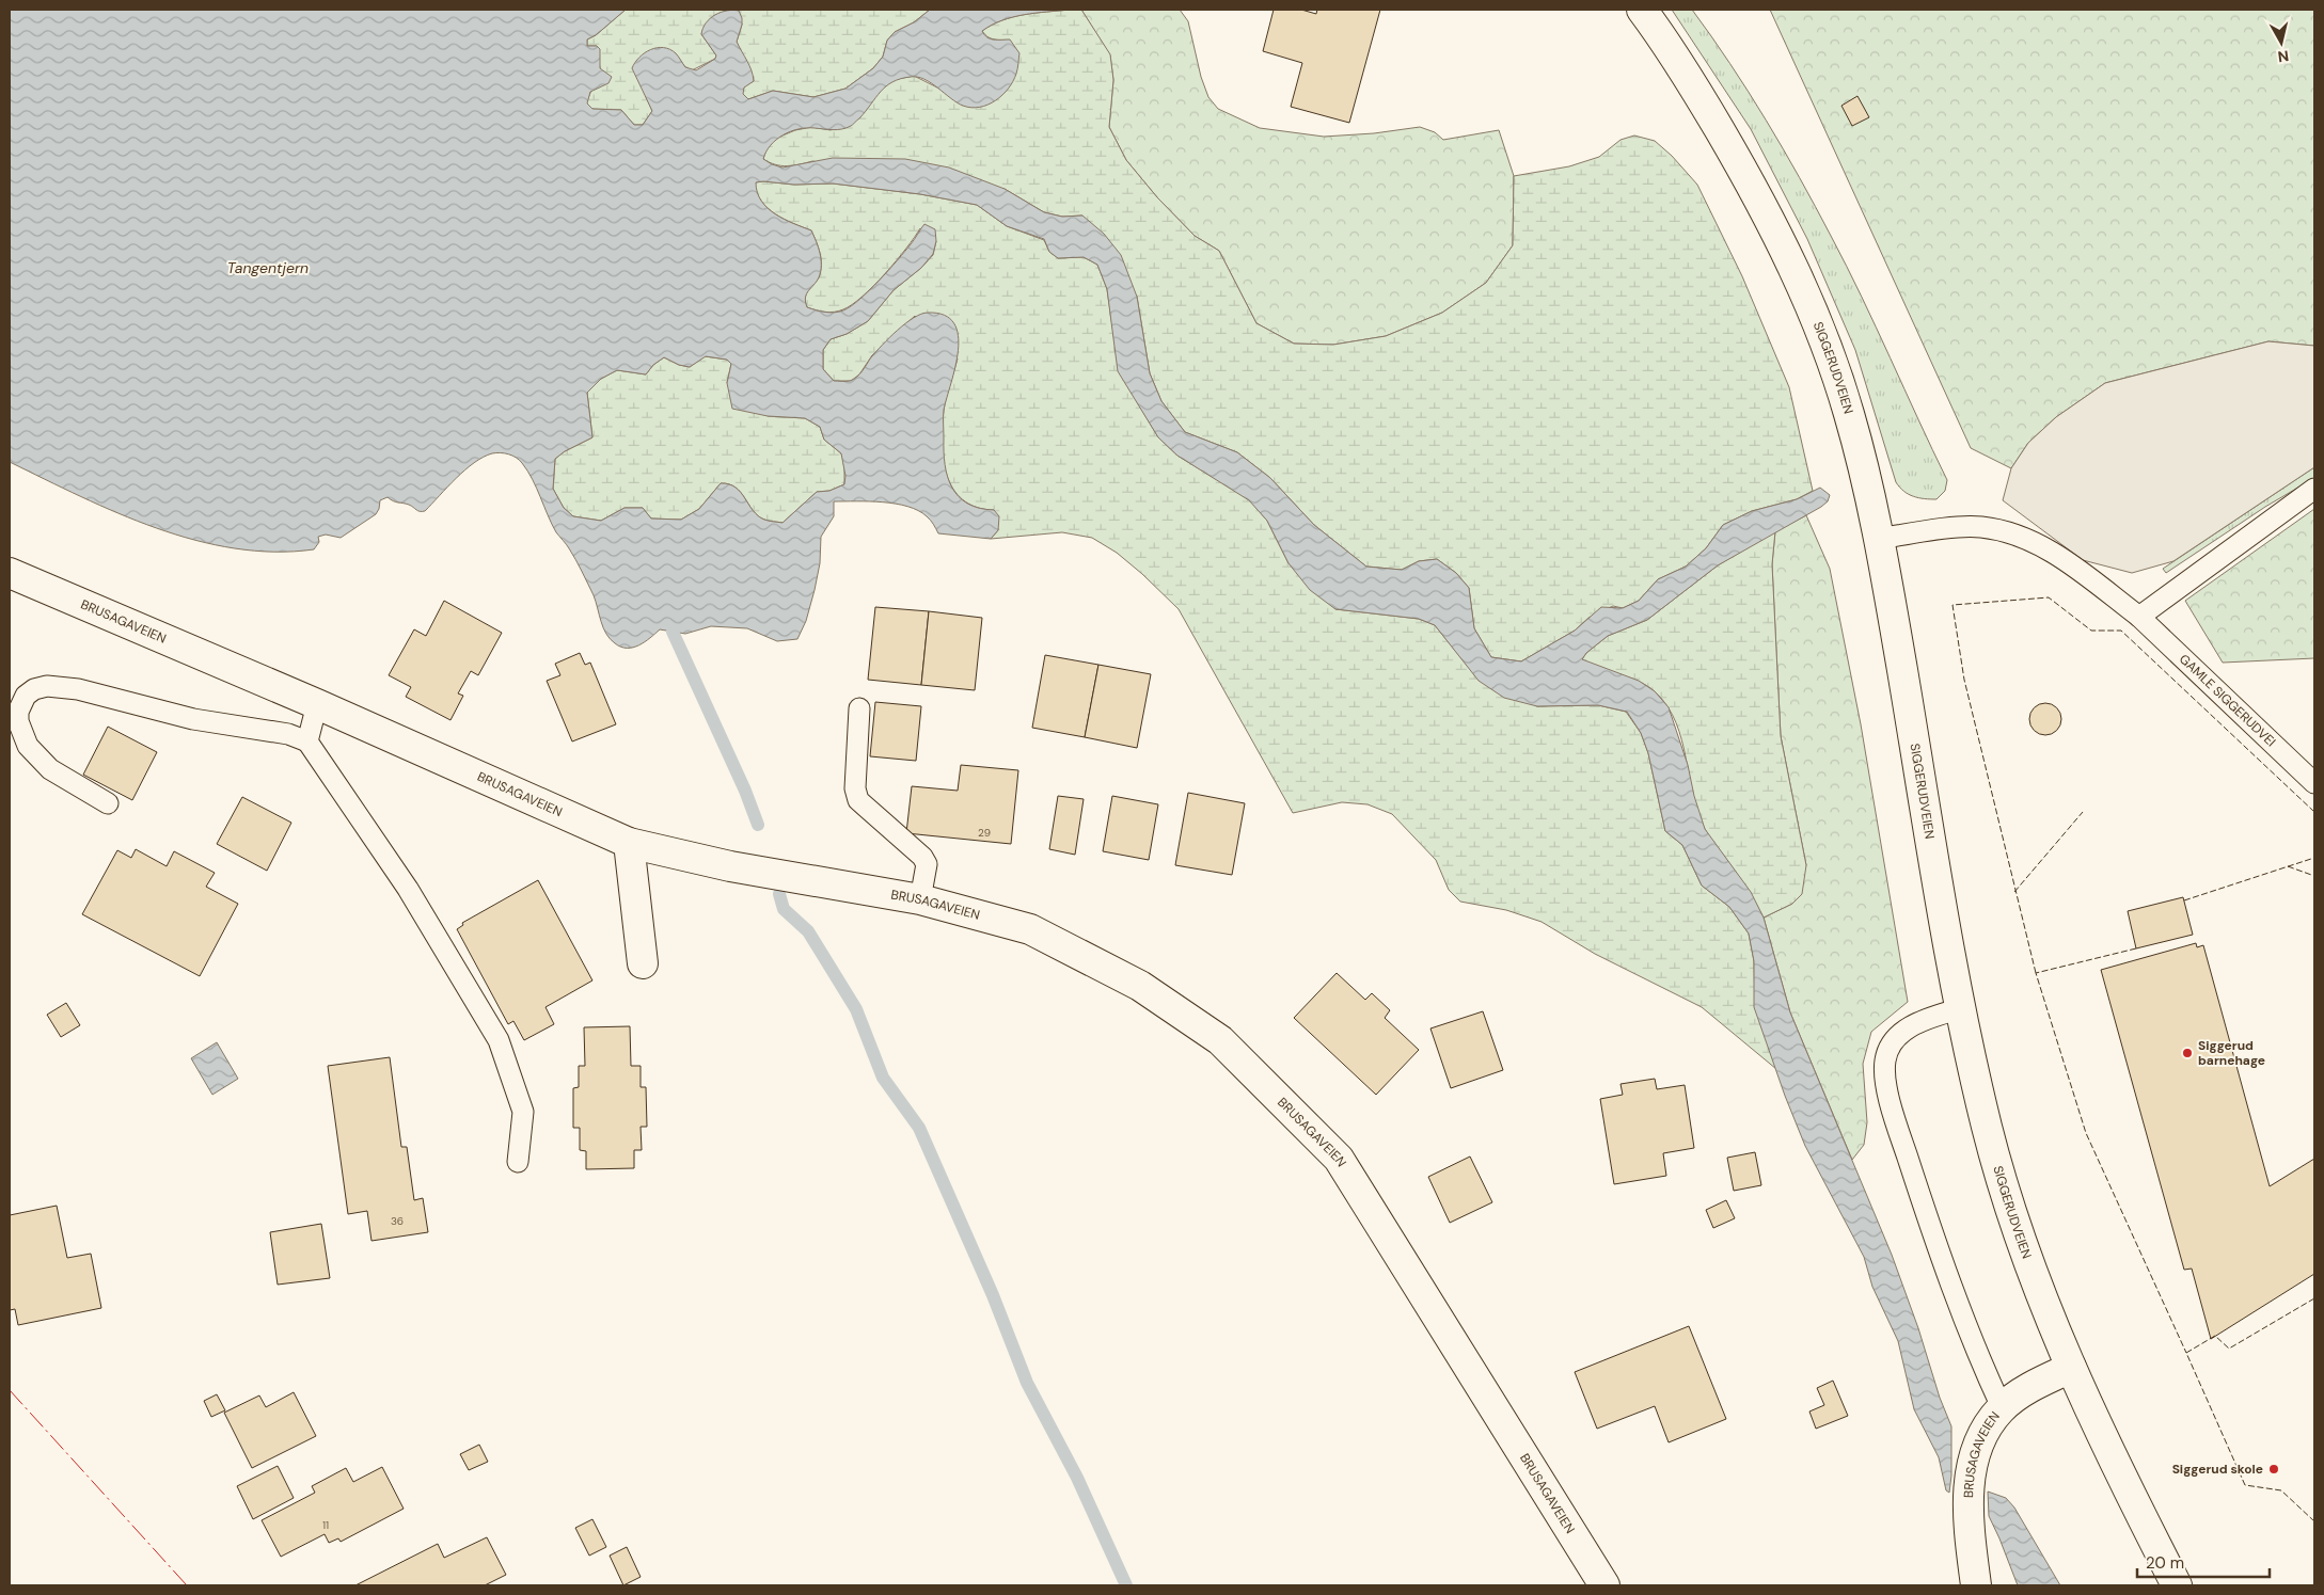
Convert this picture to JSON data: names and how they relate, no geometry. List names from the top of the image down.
{
  "streets": {
    "street": ["SIGGERUDVEIEN", "BRUSAGAVEIEN"],
    "lane": ["GAMLE SIGGERUDVEI"]
  },
  "crossings": [
    ["SIGGERUDVEIEN", "BRUSAGAVEIEN"],
    ["SIGGERUDVEIEN", "GAMLE SIGGERUDVEI"]
  ],
  "water": ["Tangentjern"],
  "places": ["Siggerud barnehage", "Siggerud skole"],
  "house_numbers": ["29", "36", "11"],
  "scale_bar": "20 m",
  "north": "bottom"
}
